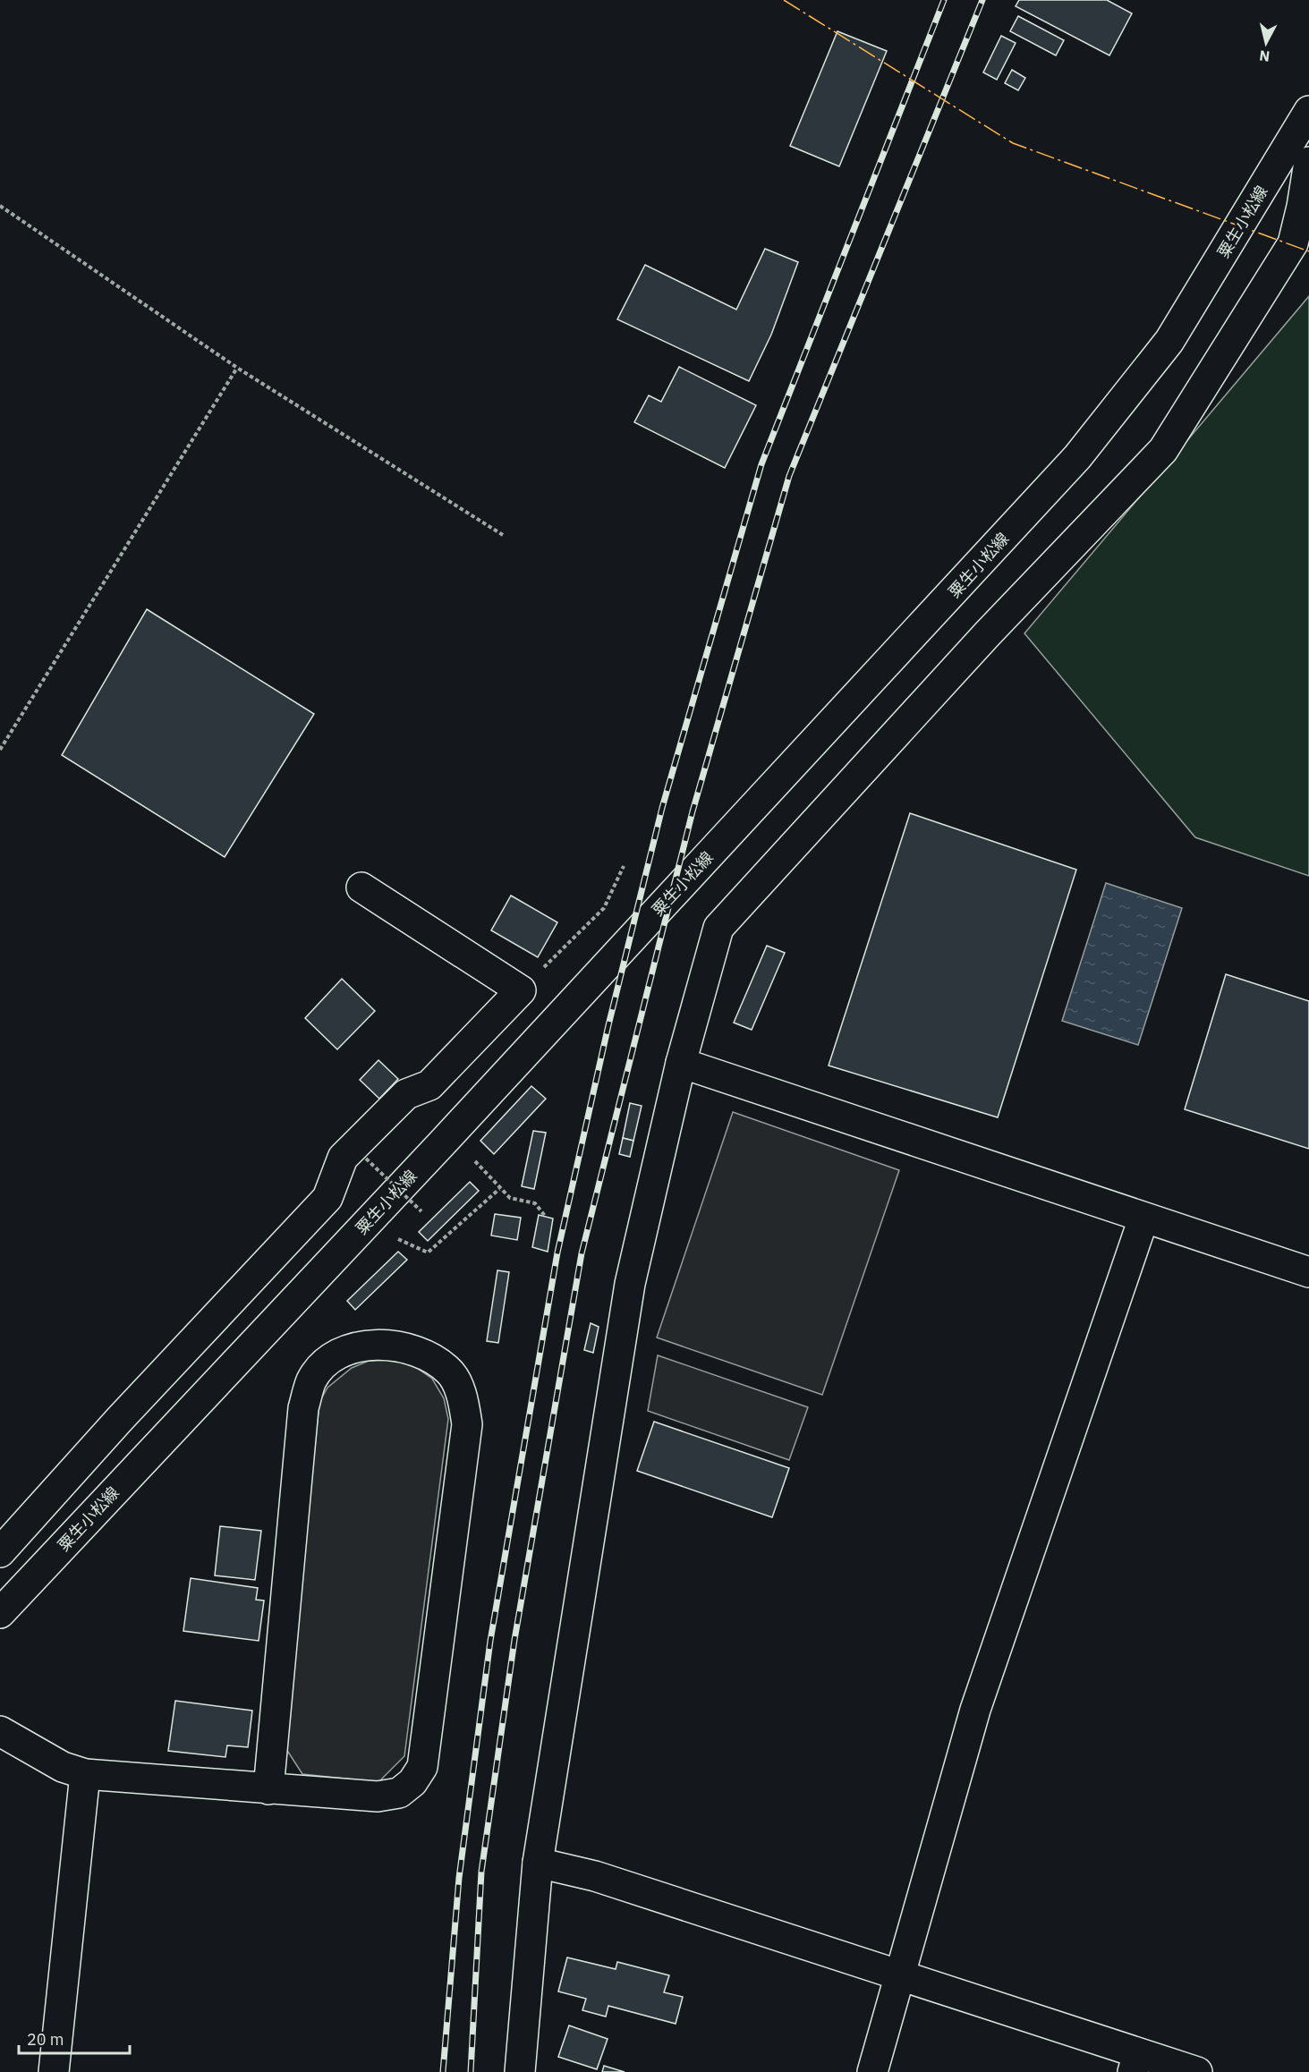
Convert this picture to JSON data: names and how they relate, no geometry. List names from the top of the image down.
{
  "streets": {
    "street": ["粟生小松線"]
  },
  "scale_bar": "20 m",
  "north": "bottom"
}
